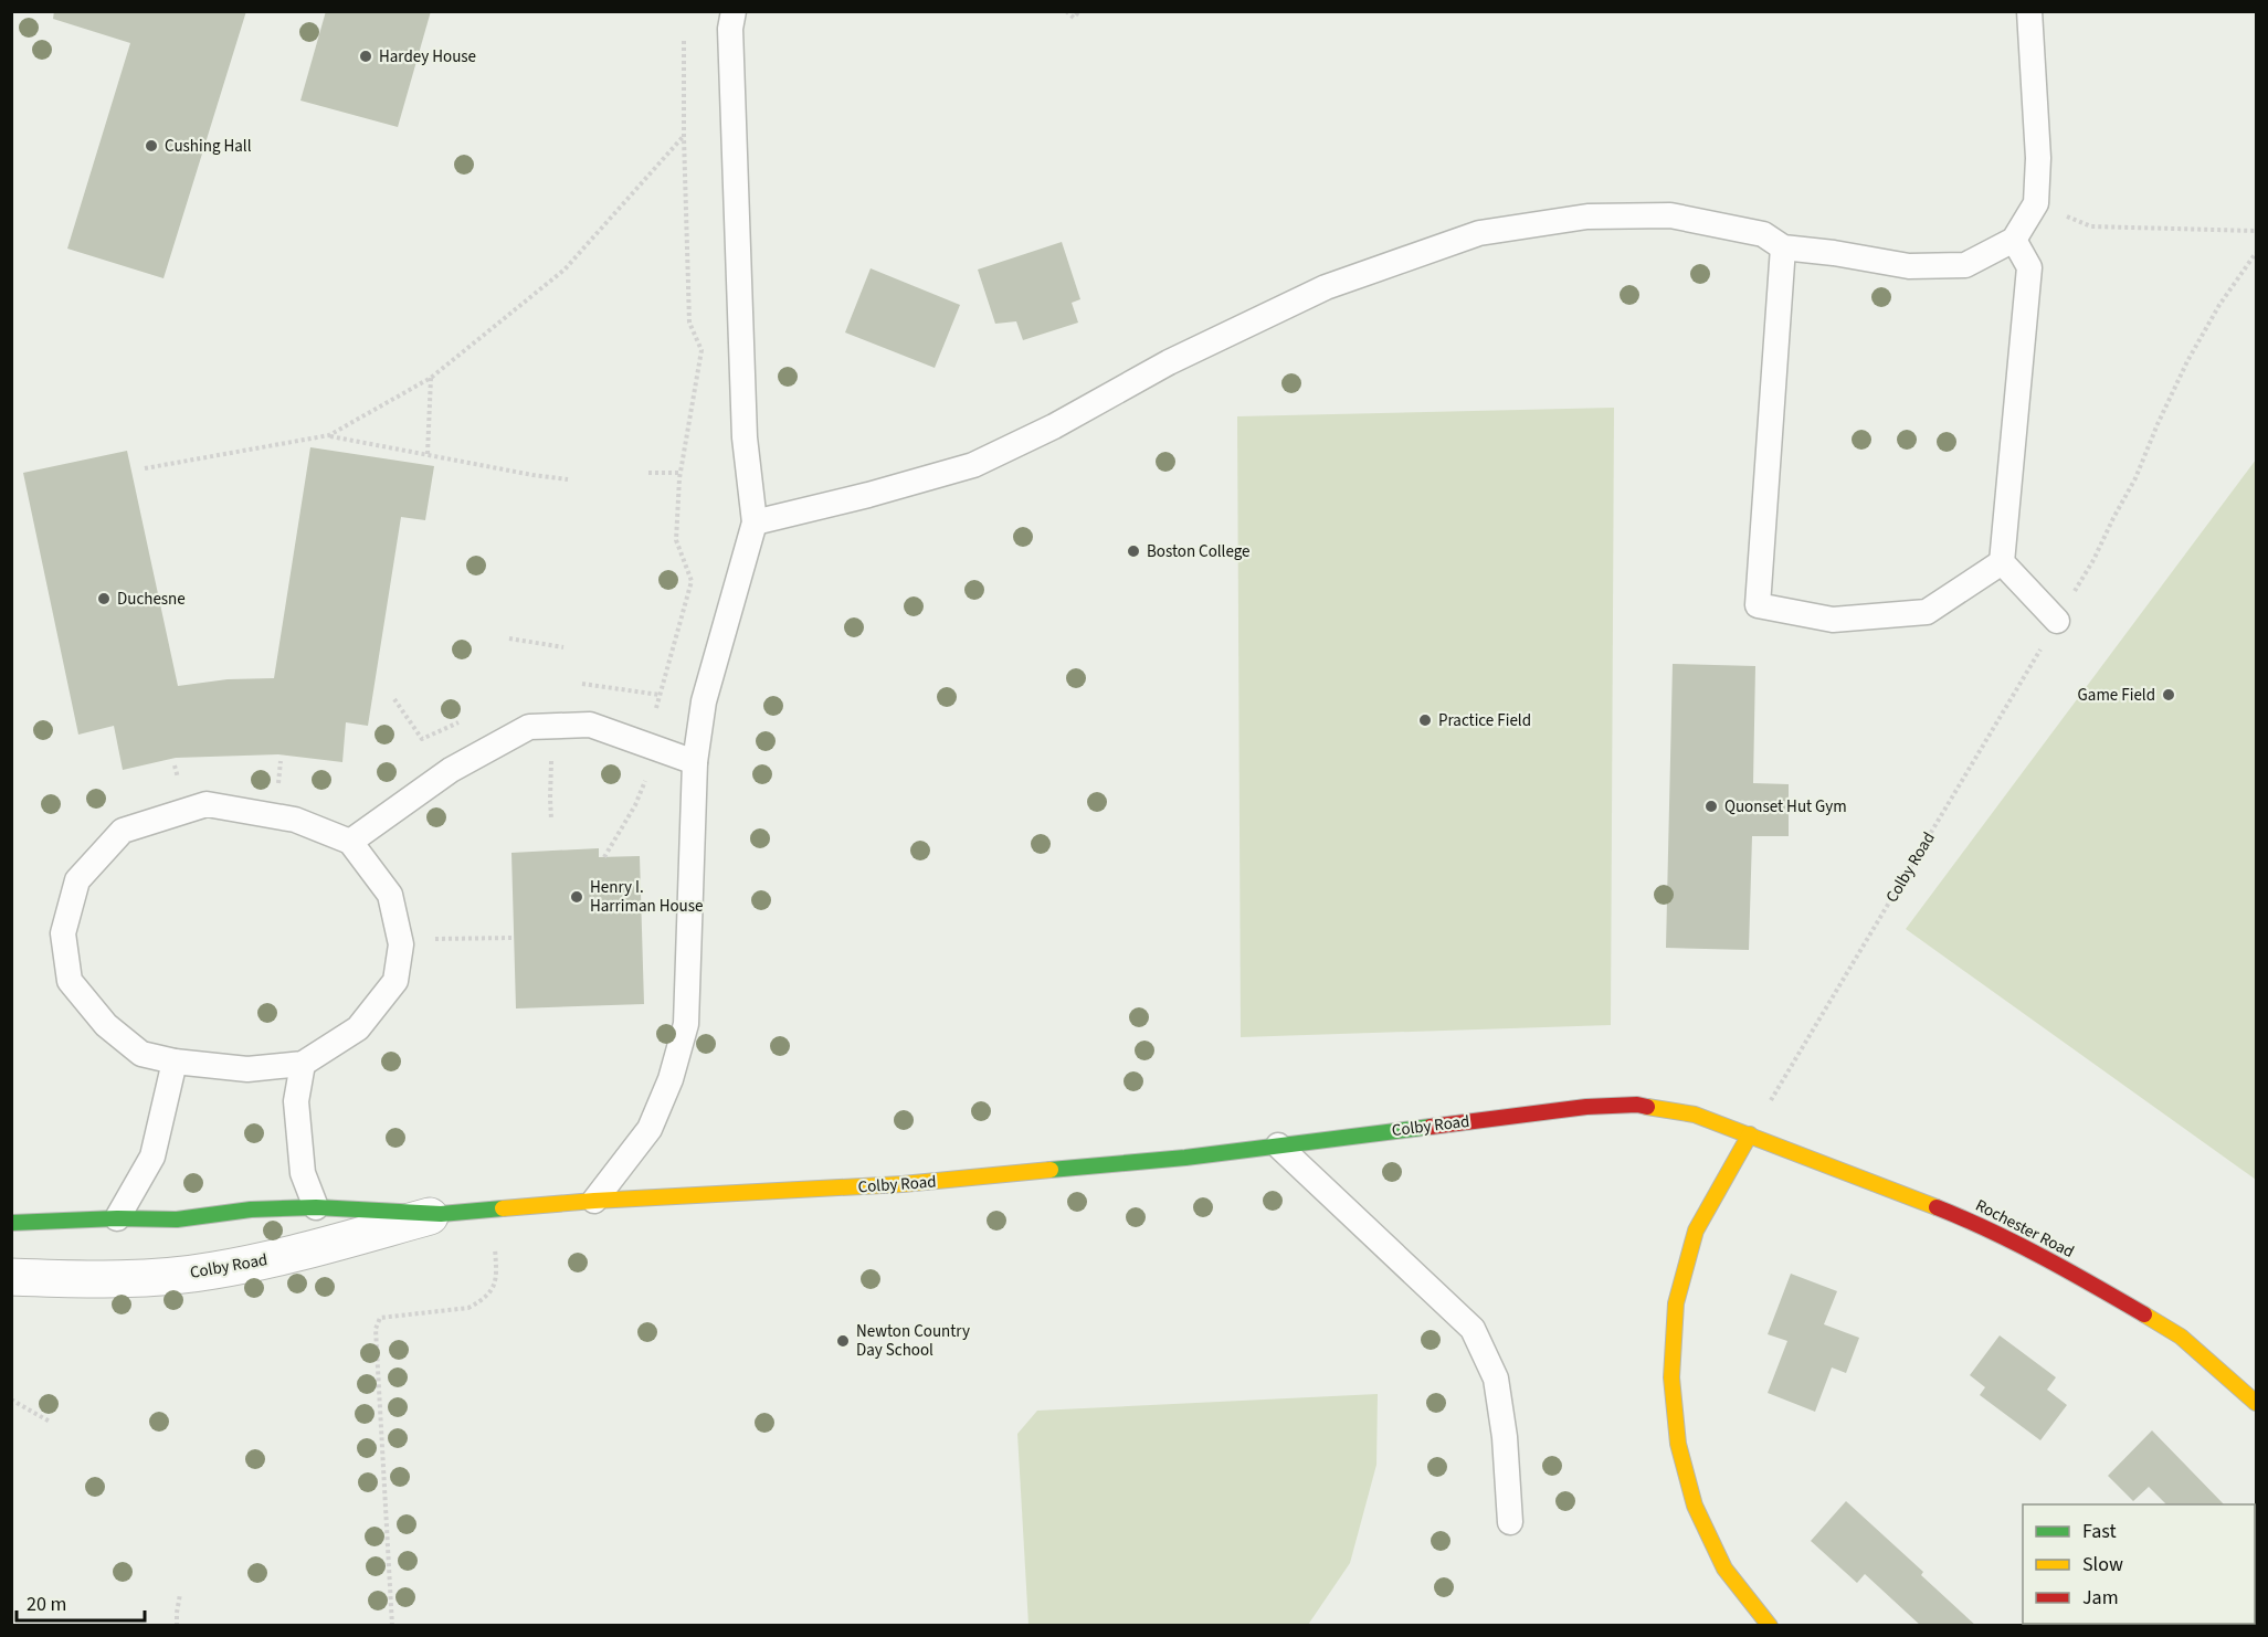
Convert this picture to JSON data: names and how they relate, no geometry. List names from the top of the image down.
{
  "streets": {
    "street": ["Colby Road", "Rochester Road"]
  },
  "crossings": [
    ["Colby Road", "Rochester Road"]
  ],
  "places": [
    "Hardey House",
    "Cushing Hall",
    "Boston College",
    "Duchesne",
    "Game Field",
    "Practice Field",
    "Quonset Hut Gym",
    "Henry I. Harriman House",
    "Newton Country Day School"
  ],
  "legend": ["Fast", "Slow", "Jam"],
  "scale_bar": "20 m"
}
